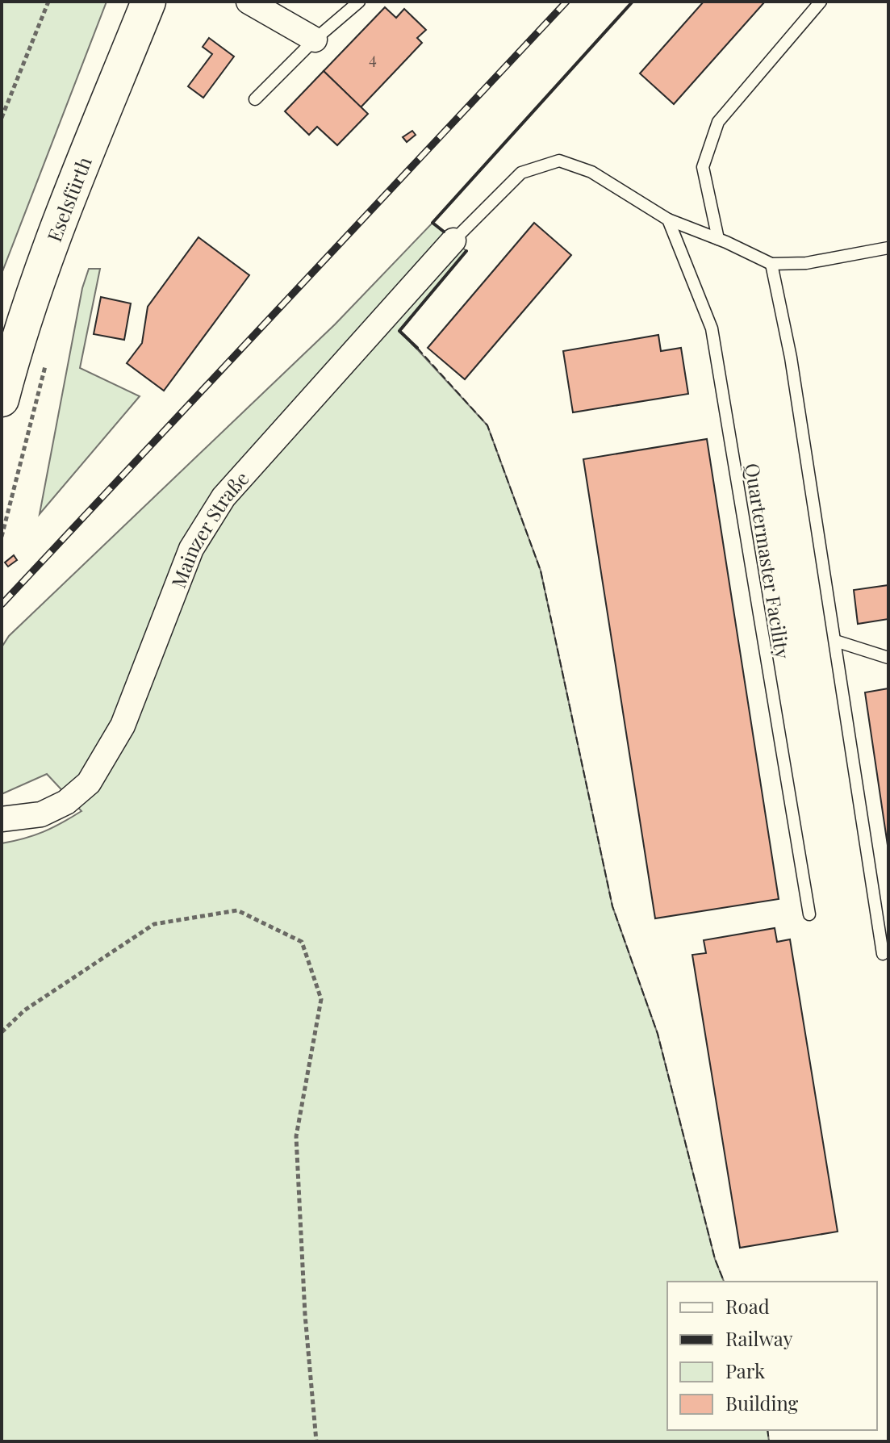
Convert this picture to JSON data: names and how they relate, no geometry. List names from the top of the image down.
{
  "streets": {
    "main road": ["Eselsfürth"],
    "street": ["Mainzer Straße"],
    "lane": ["Quartermaster Facility"]
  },
  "house_numbers": ["4"],
  "legend": [
    "Road",
    "Railway",
    "Park",
    "Building"
  ]
}
